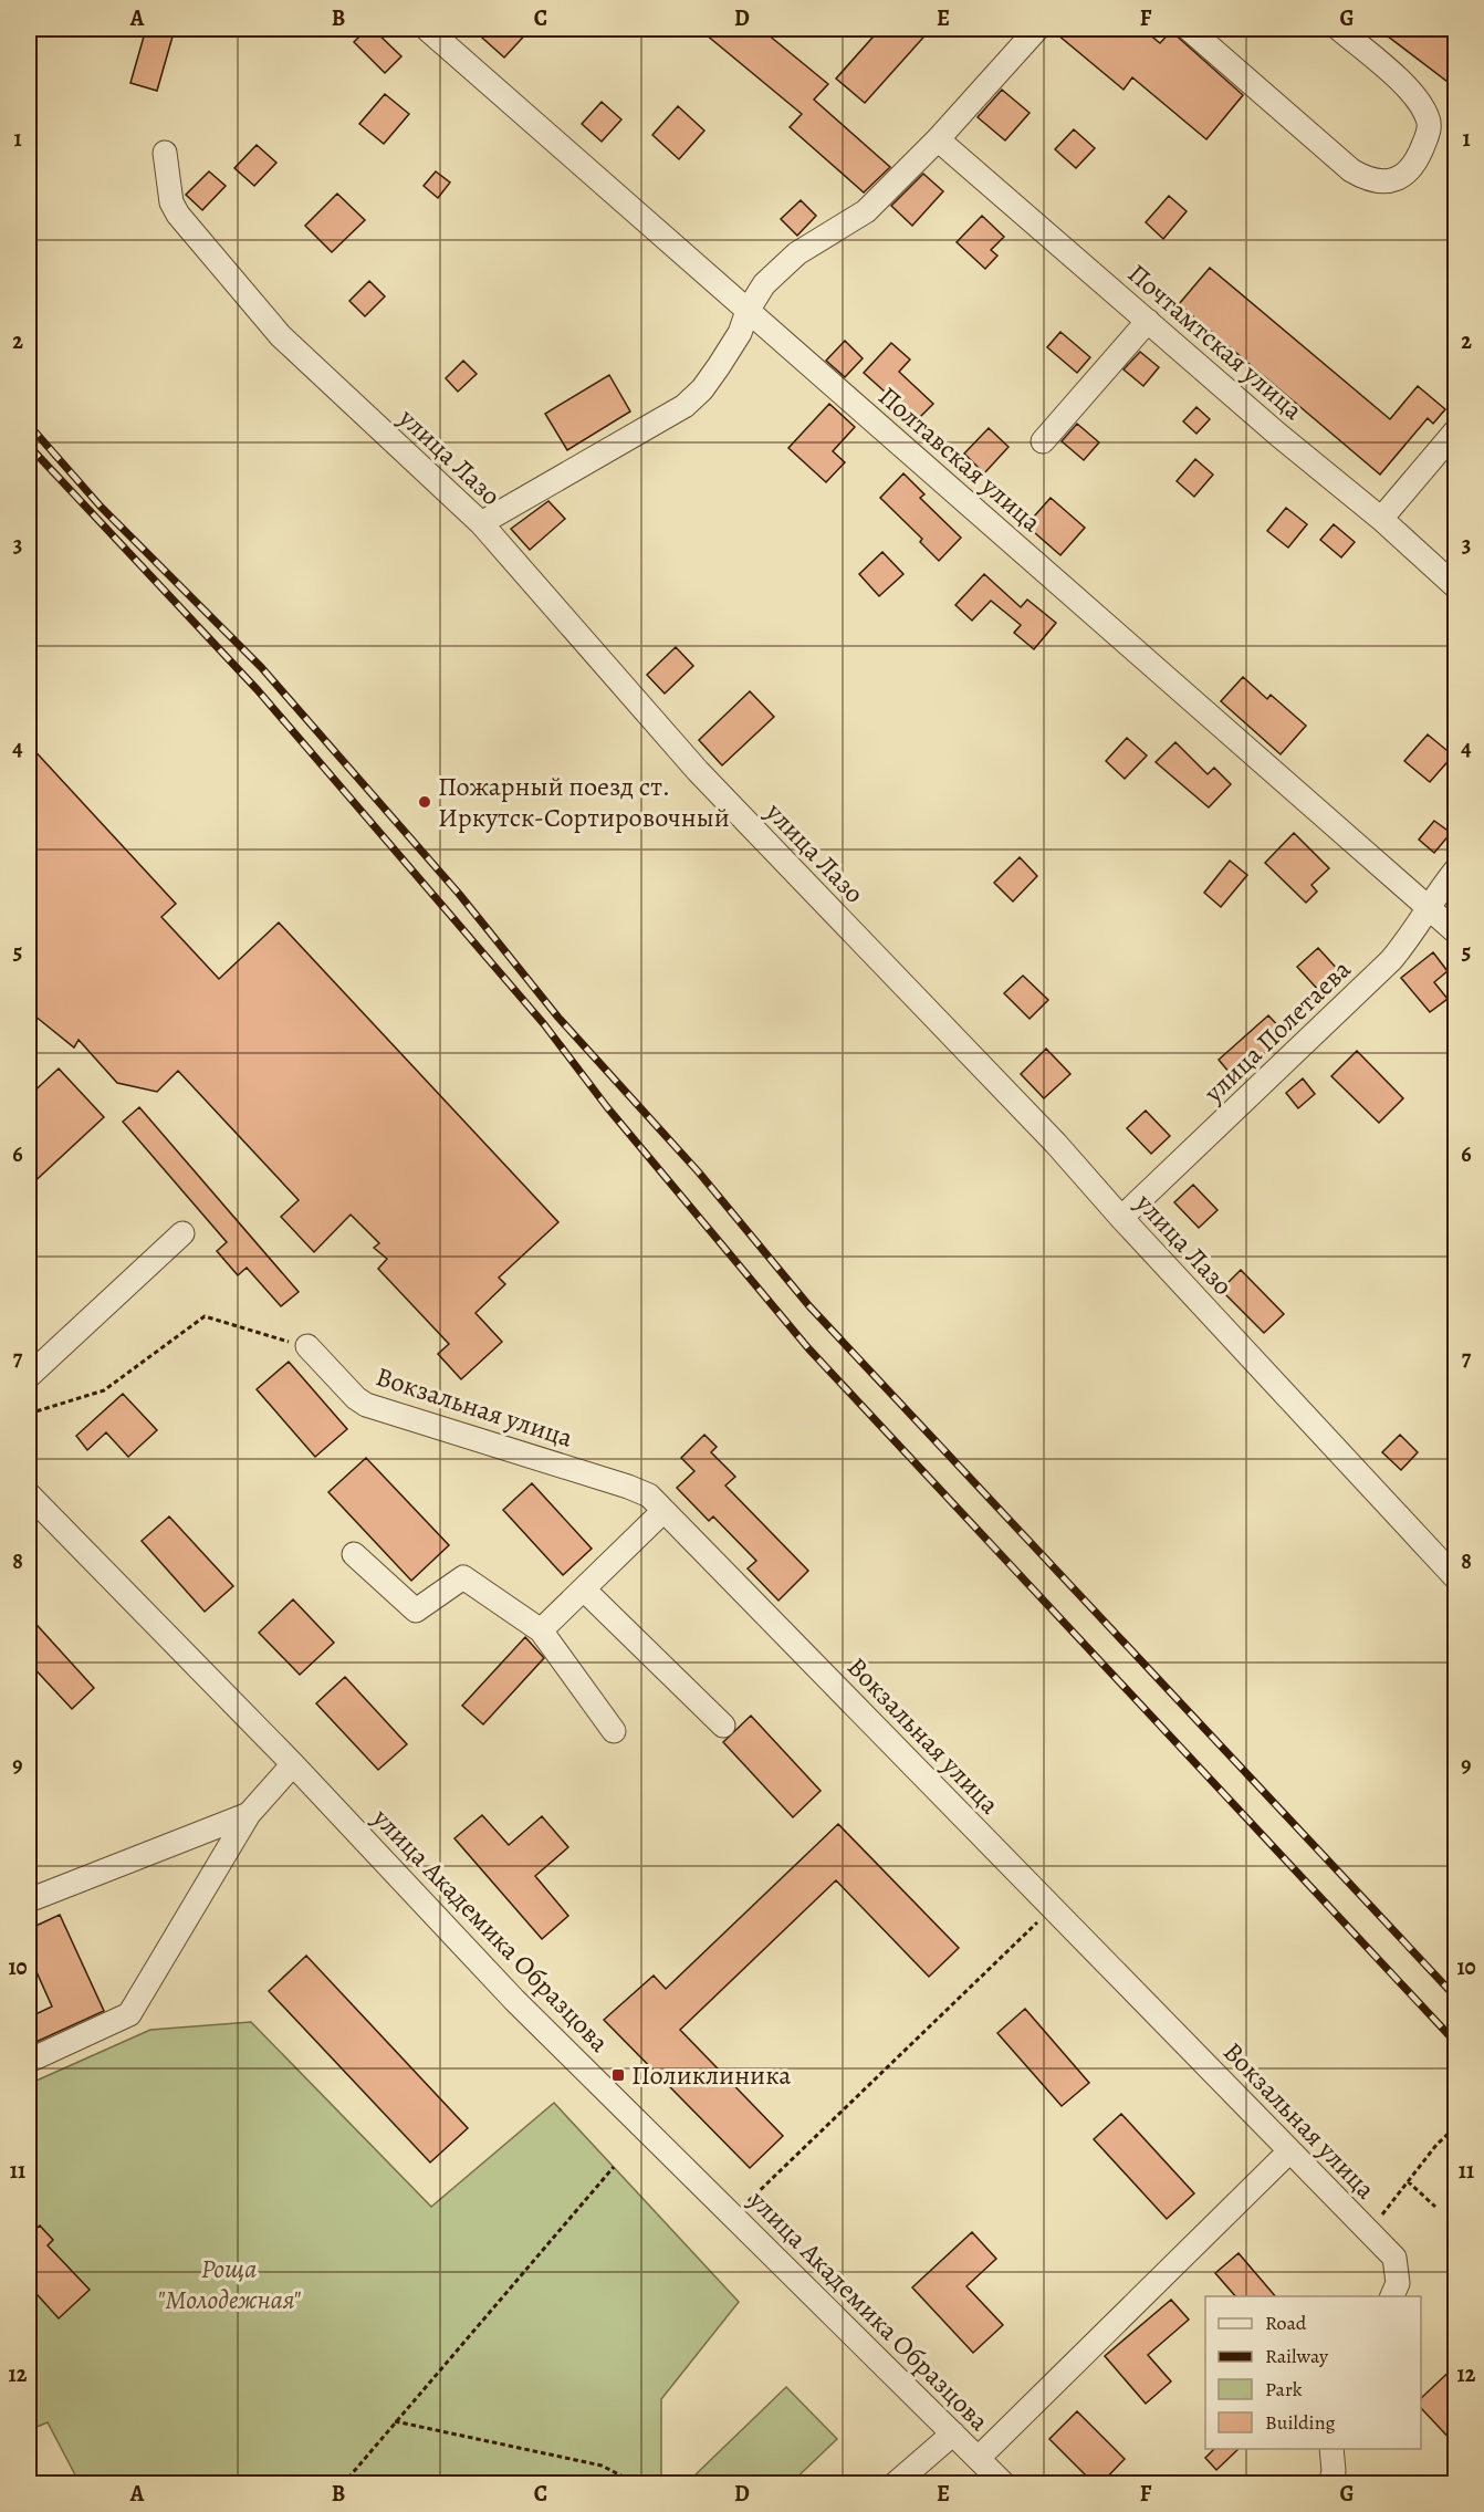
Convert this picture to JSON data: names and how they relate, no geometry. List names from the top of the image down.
{
  "streets": {
    "street": [
      "Почтамтская улица",
      "улица Лазо",
      "Полтавская улица",
      "улица Полетаева",
      "Вокзальная улица",
      "улица Академика Образцова"
    ]
  },
  "crossings": [
    ["улица Лазо", "улица Полетаева"],
    ["Полтавская улица", "улица Полетаева"]
  ],
  "parks": ["Роща \"Молодежная\""],
  "places": {
    "other": ["Пожарный поезд ст. Иркутск-Сортировочный"],
    "transit": ["Поликлиника"]
  },
  "legend": [
    "Road",
    "Railway",
    "Park",
    "Building"
  ],
  "grid": {
    "columns": [
      "A",
      "B",
      "C",
      "D",
      "E",
      "F",
      "G"
    ],
    "rows": [
      "1",
      "2",
      "3",
      "4",
      "5",
      "6",
      "7",
      "8",
      "9",
      "10",
      "11",
      "12"
    ]
  }
}
